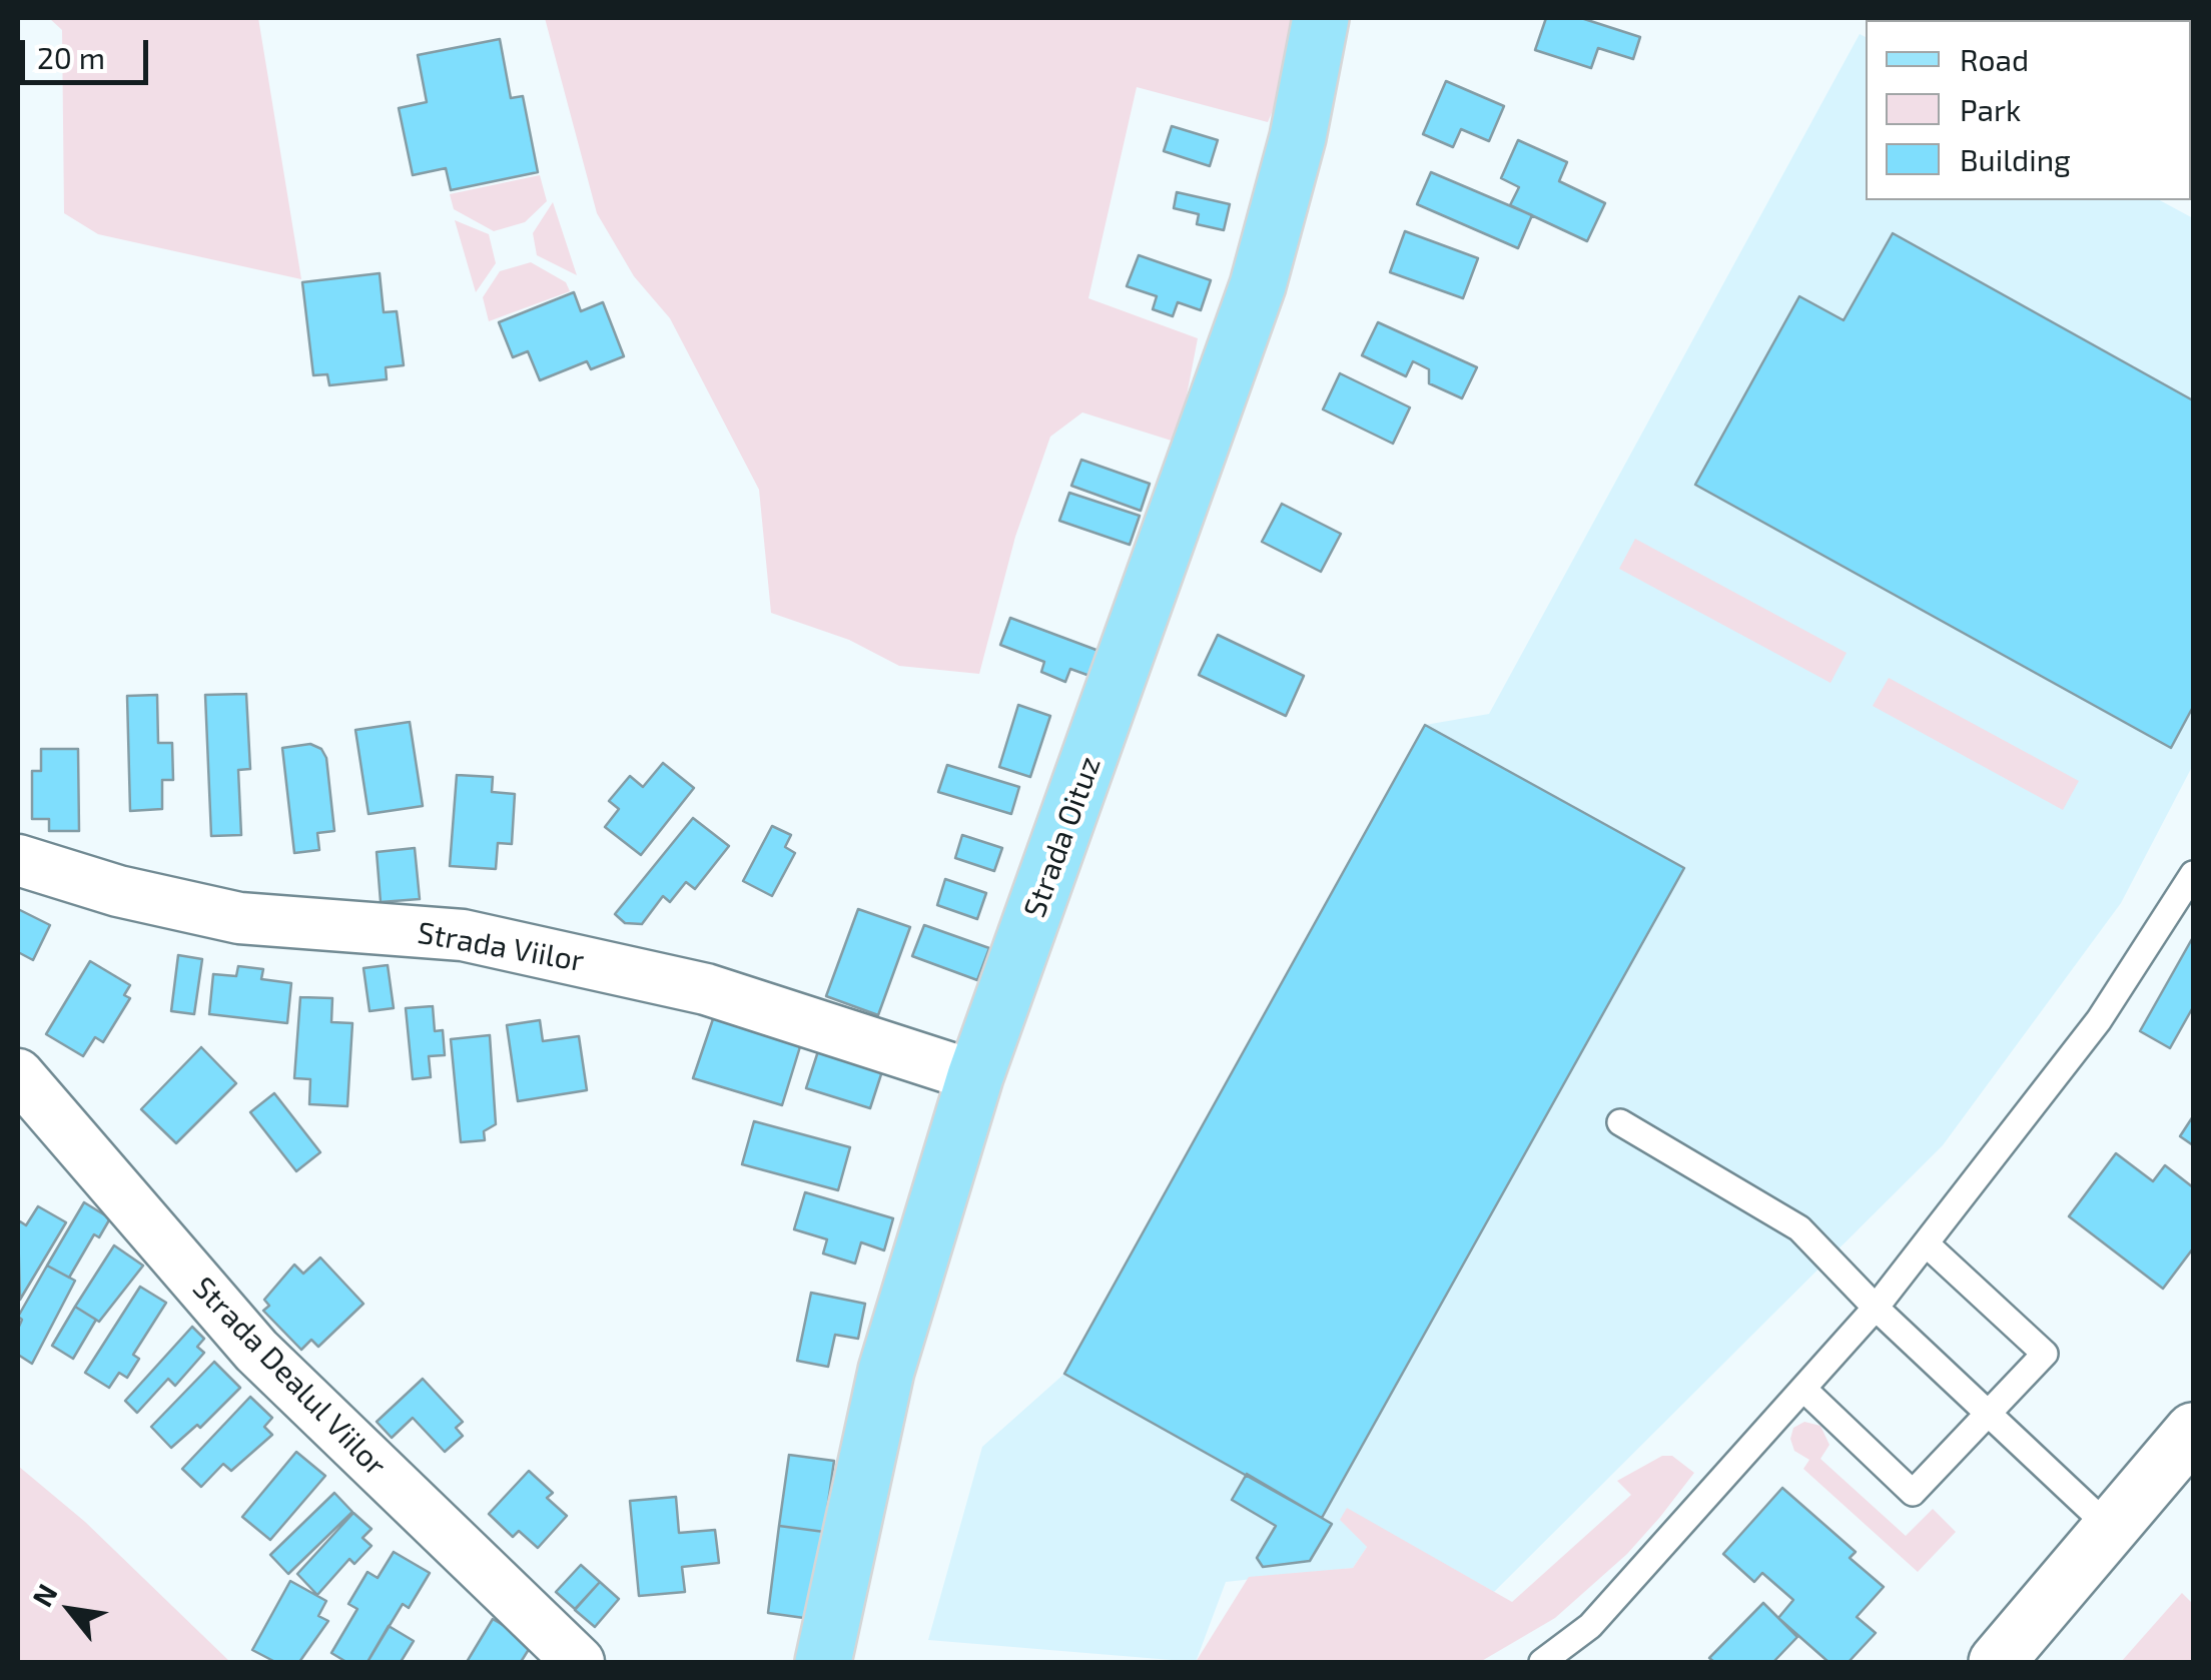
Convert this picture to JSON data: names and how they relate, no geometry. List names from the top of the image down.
{
  "streets": {
    "main road": ["Strada Oituz"],
    "street": ["Strada Viilor", "Strada Dealul Viilor"]
  },
  "crossings": [
    ["Strada Oituz", "Strada Viilor"]
  ],
  "legend": ["Road", "Park", "Building"],
  "scale_bar": "20 m",
  "north": "top left"
}
